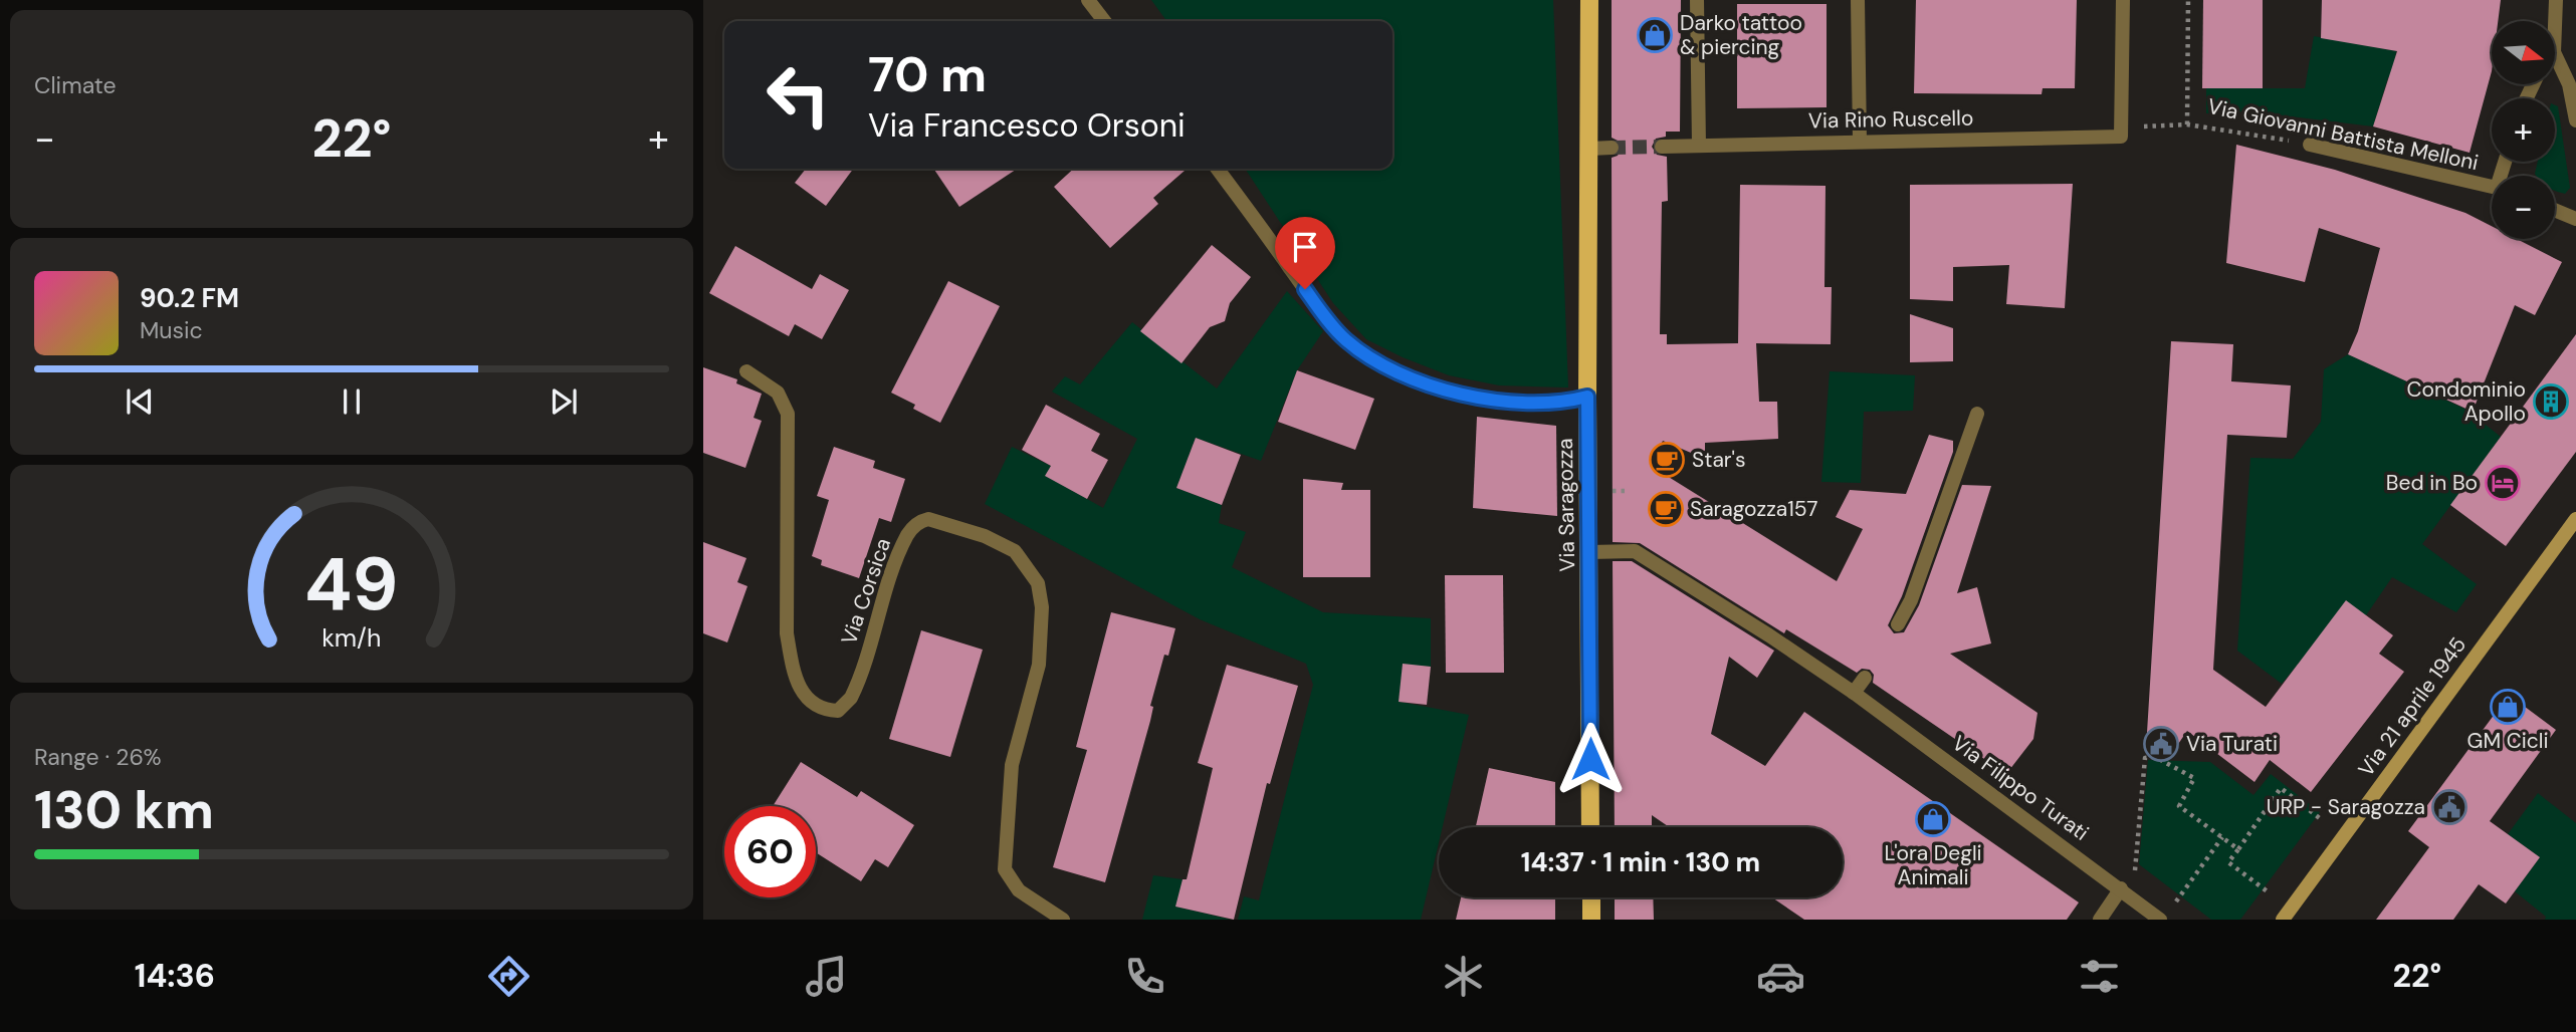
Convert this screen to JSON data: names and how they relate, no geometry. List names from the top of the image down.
{
  "streets": {
    "main road": ["Via Saragozza"],
    "street": [
      "Via Rino Ruscello",
      "Via Giovanni Battista Melloni",
      "Via Corsica",
      "Via 21 aprile 1945",
      "Via Filippo Turati"
    ]
  },
  "crossings": [
    ["Via Saragozza", "Via Filippo Turati"]
  ],
  "places": {
    "shop": ["Darko tattoo & piercing", "GM Cicli", "L'ora Degli Animali"],
    "building": ["Condominio Apollo"],
    "cafe": ["Star's", "Saragozza157"],
    "hotel": ["Bed in Bo"],
    "public building": ["Via Turati", "URP - Saragozza"]
  },
  "north": "right",
  "page": {
    "tile": [
      "Climate",
      ["Range · 26%", "130 km"]
    ],
    "map_buttons": ["+", "−"],
    "turn": ["70 m", "Via Francesco Orsoni"],
    "heat": ["−", "22°", "+"],
    "song": ["90.2 FM", "Music"],
    "limit": "60",
    "trip": "14:37 · 1 min · 130 m",
    "tabs": ["14:36", "22°"],
    "gauge": ["49", "km/h"]
  }
}
